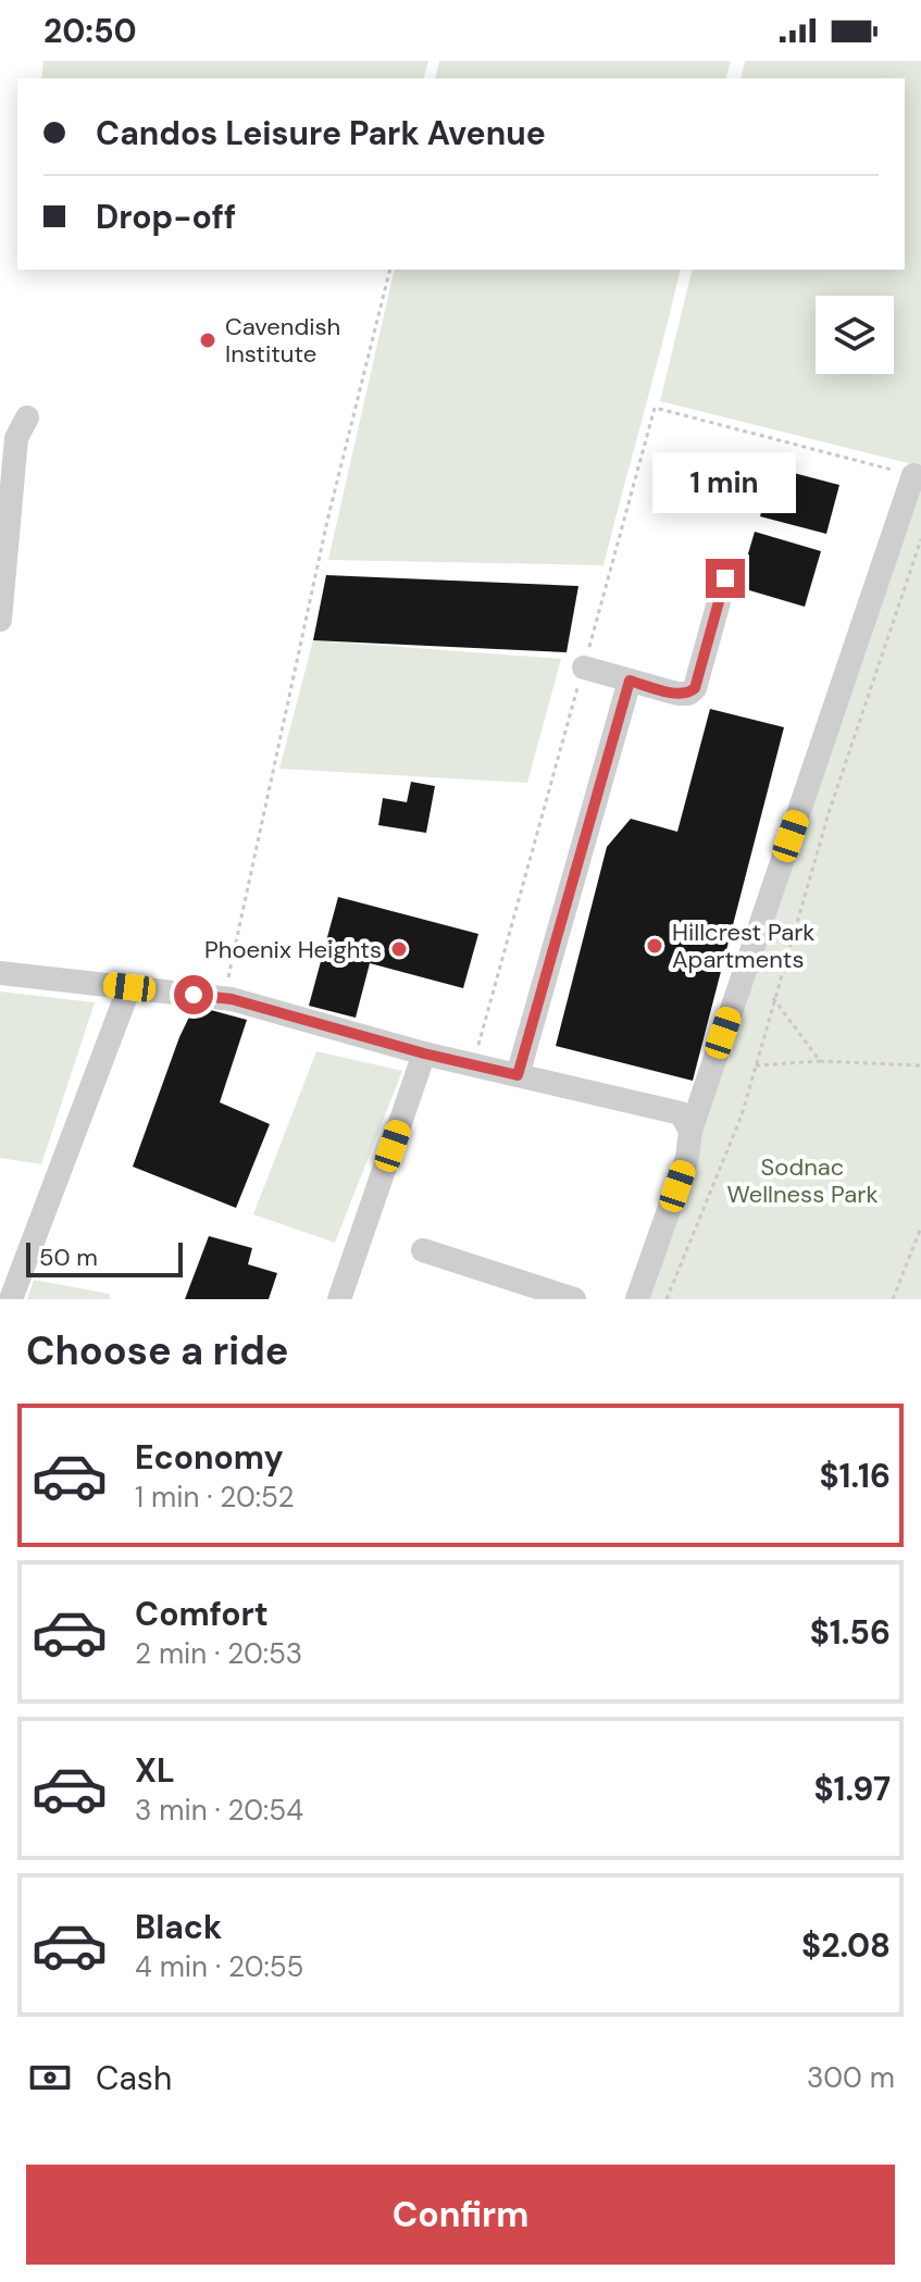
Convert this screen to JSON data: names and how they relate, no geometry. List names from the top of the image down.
{
  "parks": ["Sodnac Wellness Park"],
  "places": ["Cavendish Institute", "Hillcrest Park Apartments", "Phoenix Heights"],
  "scale_bar": "50 m",
  "page": {
    "status": "20:50",
    "banner": ["Candos Leisure Park Avenue", "Drop-off"],
    "bubble": "1 min",
    "scale": "50 m",
    "heading": "Choose a ride",
    "list": [
      {
        "name": "Economy",
        "note": "1 min · 20:52",
        "value": "$1.16"
      },
      {
        "name": "Comfort",
        "note": "2 min · 20:53",
        "value": "$1.56"
      },
      {
        "name": "XL",
        "note": "3 min · 20:54",
        "value": "$1.97"
      },
      {
        "name": "Black",
        "note": "4 min · 20:55",
        "value": "$2.08"
      }
    ],
    "pay": ["Cash", "300 m"],
    "buttons": "Confirm"
  }
}
